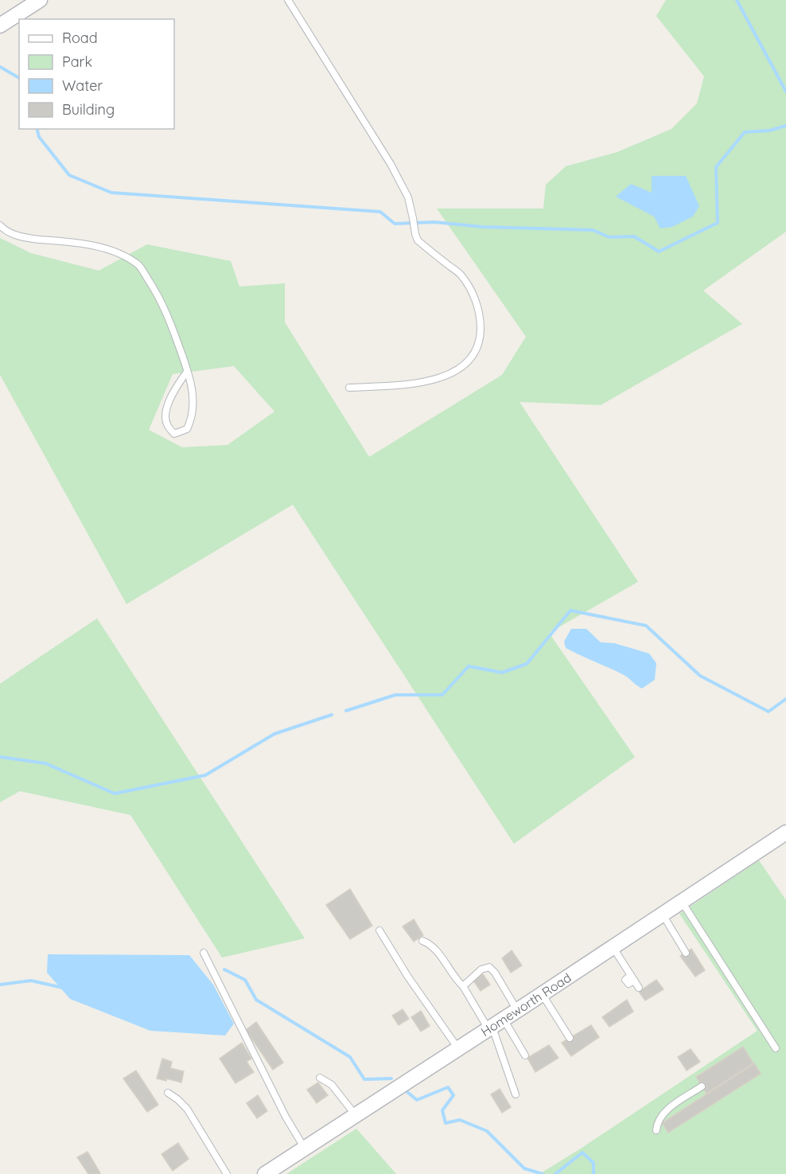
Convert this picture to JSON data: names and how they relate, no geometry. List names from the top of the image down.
{
  "streets": {
    "street": ["Homeworth Road"]
  },
  "legend": [
    "Road",
    "Park",
    "Water",
    "Building"
  ]
}
